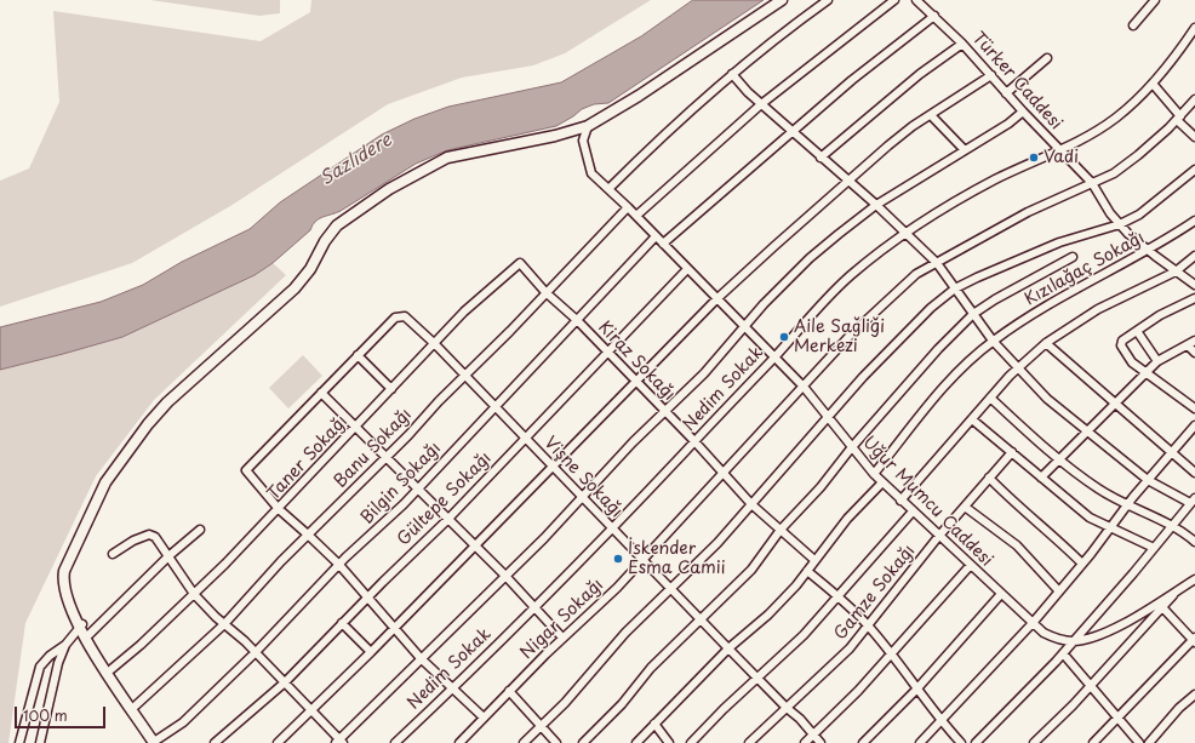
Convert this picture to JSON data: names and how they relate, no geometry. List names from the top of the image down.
{
  "streets": {
    "street": [
      "Türker Caddesi",
      "Kızılağaç Sokağı",
      "Kiraz Sokağı",
      "Nedim Sokak",
      "Banu Sokağı",
      "Taner Sokağı",
      "Vişne Sokağı",
      "Bilgin Sokağı",
      "Gültepe Sokağı",
      "Uğur Mumcu Caddesi",
      "Gamze Sokağı",
      "Nigar Sokağı"
    ]
  },
  "crossings": [
    ["Türker Caddesi", "Kızılağaç Sokağı"],
    ["Türker Caddesi", "Nedim Sokak"],
    ["Türker Caddesi", "Nigar Sokağı"],
    ["Kızılağaç Sokağı", "Uğur Mumcu Caddesi"],
    ["Kiraz Sokağı", "Nedim Sokak"],
    ["Kiraz Sokağı", "Banu Sokağı"],
    ["Kiraz Sokağı", "Taner Sokağı"],
    ["Kiraz Sokağı", "Bilgin Sokağı"],
    ["Kiraz Sokağı", "Gültepe Sokağı"],
    ["Kiraz Sokağı", "Nigar Sokağı"],
    ["Nedim Sokak", "Vişne Sokağı"],
    ["Nedim Sokak", "Uğur Mumcu Caddesi"],
    ["Banu Sokağı", "Vişne Sokağı"],
    ["Banu Sokağı", "Uğur Mumcu Caddesi"],
    ["Taner Sokağı", "Vişne Sokağı"],
    ["Vişne Sokağı", "Bilgin Sokağı"],
    ["Vişne Sokağı", "Gültepe Sokağı"],
    ["Vişne Sokağı", "Gamze Sokağı"],
    ["Vişne Sokağı", "Nigar Sokağı"],
    ["Bilgin Sokağı", "Uğur Mumcu Caddesi"],
    ["Gültepe Sokağı", "Uğur Mumcu Caddesi"],
    ["Uğur Mumcu Caddesi", "Gamze Sokağı"],
    ["Uğur Mumcu Caddesi", "Nigar Sokağı"]
  ],
  "water": ["Sazlıdere"],
  "places": ["Vadi", "Aile Sağliği Merkezi", "İskender Esma Camii"],
  "scale_bar": "100 m"
}
